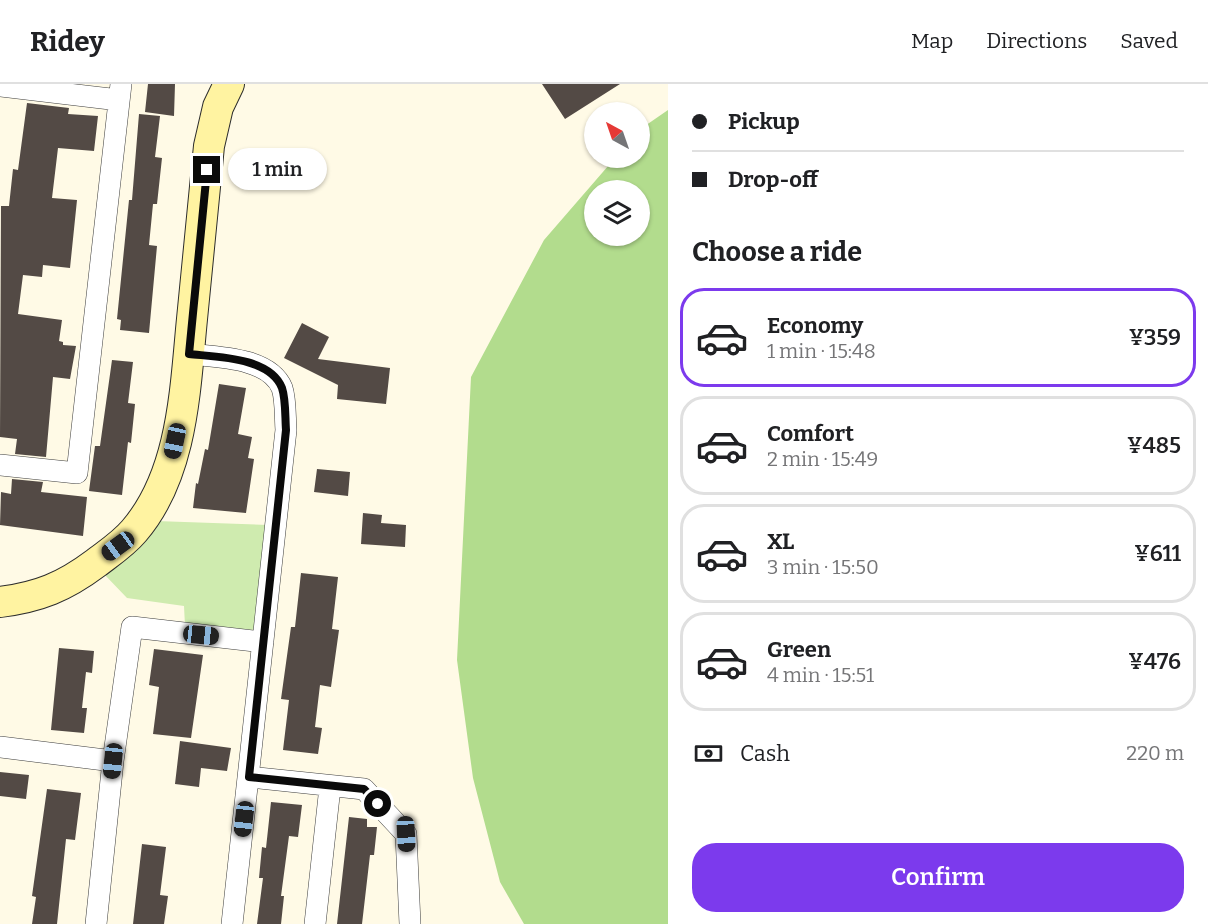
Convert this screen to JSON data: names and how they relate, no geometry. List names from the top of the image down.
{
  "north": "top left",
  "page": {
    "header": "Ridey",
    "nav": ["Map", "Directions", "Saved"],
    "banner": ["Pickup", "Drop-off"],
    "bubble": "1 min",
    "heading": "Choose a ride",
    "list": [
      {
        "name": "Economy",
        "note": "1 min · 15:48",
        "value": "¥359"
      },
      {
        "name": "Comfort",
        "note": "2 min · 15:49",
        "value": "¥485"
      },
      {
        "name": "XL",
        "note": "3 min · 15:50",
        "value": "¥611"
      },
      {
        "name": "Green",
        "note": "4 min · 15:51",
        "value": "¥476"
      }
    ],
    "pay": ["Cash", "220 m"],
    "buttons": "Confirm"
  }
}
